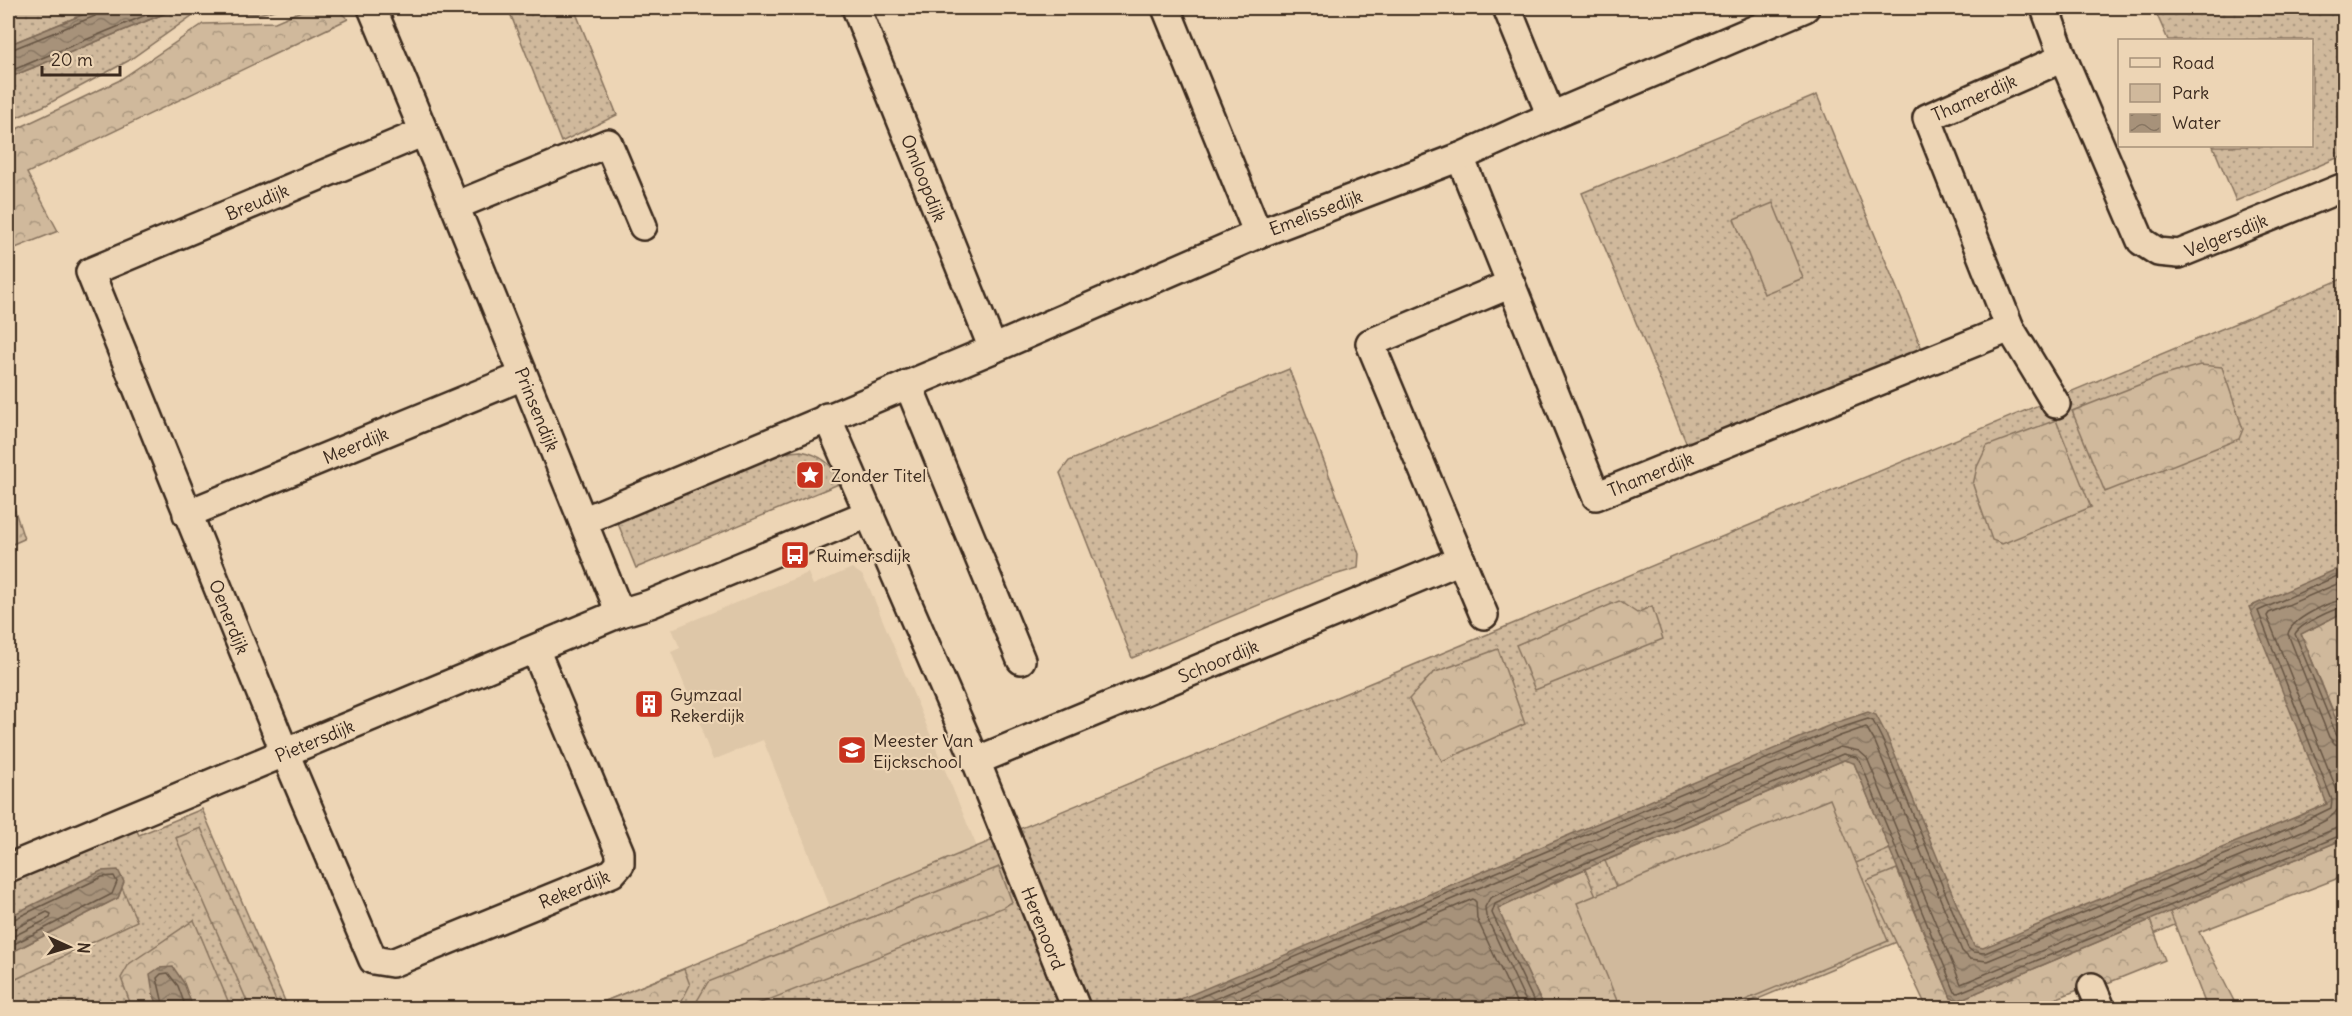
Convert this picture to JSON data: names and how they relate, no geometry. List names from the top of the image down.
{
  "streets": {
    "street": [
      "Thamerdijk",
      "Omloopdijk",
      "Breudijk",
      "Emelissedijk",
      "Velgersdijk",
      "Prinsendijk",
      "Meerdijk",
      "Oenerdijk",
      "Schoordijk",
      "Pietersdijk",
      "Rekerdijk",
      "Herenoord"
    ]
  },
  "crossings": [
    ["Thamerdijk", "Emelissedijk"],
    ["Thamerdijk", "Velgersdijk"],
    ["Omloopdijk", "Emelissedijk"],
    ["Breudijk", "Prinsendijk"],
    ["Breudijk", "Oenerdijk"],
    ["Prinsendijk", "Meerdijk"],
    ["Prinsendijk", "Pietersdijk"],
    ["Meerdijk", "Oenerdijk"],
    ["Oenerdijk", "Pietersdijk"],
    ["Oenerdijk", "Rekerdijk"],
    ["Schoordijk", "Herenoord"],
    ["Pietersdijk", "Rekerdijk"]
  ],
  "places": {
    "place": ["Zonder Titel"],
    "bus stop": ["Ruimersdijk"],
    "building": ["Gymzaal Rekerdijk"],
    "school or university": ["Meester Van Eijckschool"]
  },
  "legend": ["Road", "Park", "Water"],
  "scale_bar": "20 m",
  "north": "right"
}
